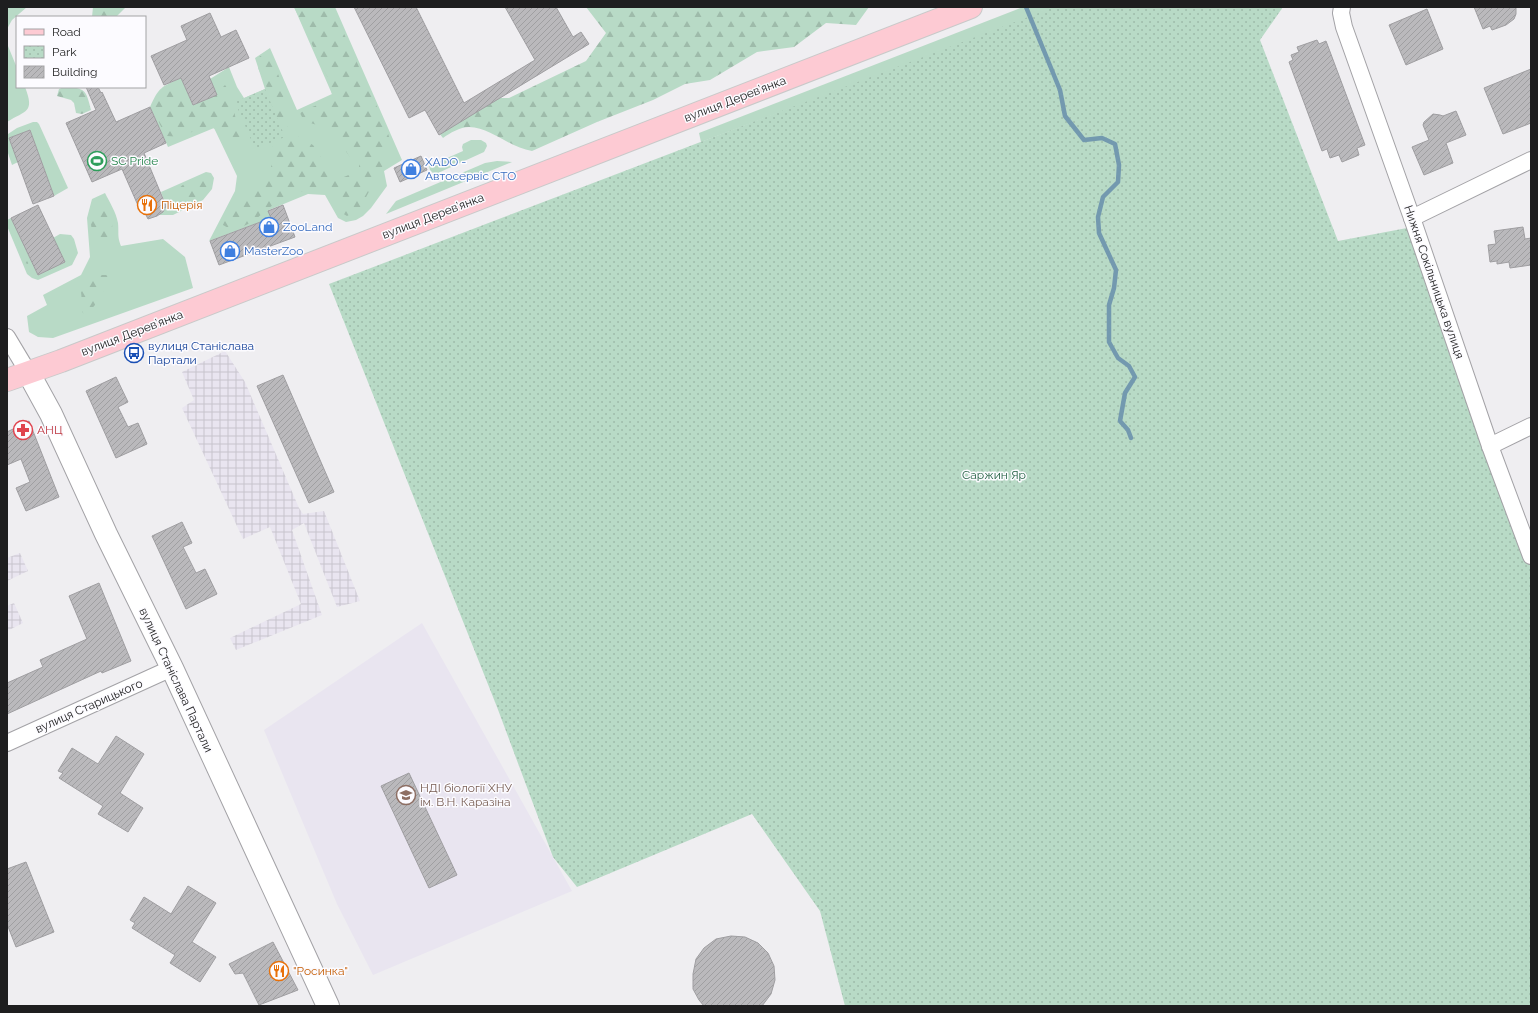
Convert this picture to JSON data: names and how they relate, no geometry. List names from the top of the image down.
{
  "streets": {
    "main road": ["вулиця Дерев’янка"],
    "street": ["Нижня Сокільницька вулиця", "вулиця Станіслава Партали", "вулиця Старицького"]
  },
  "crossings": [
    ["вулиця Дерев’янка", "вулиця Станіслава Партали"],
    ["вулиця Станіслава Партали", "вулиця Старицького"]
  ],
  "parks": ["Саржин Яр"],
  "places": {
    "sports": ["SC Pride"],
    "shop": ["XADO - Автосервіс СТО", "ZooLand", "MasterZoo"],
    "restaurant": ["Піцерія", "\"Росинка\""],
    "bus stop": ["вулиця Станіслава Партали"],
    "pharmacy": ["АНЦ"],
    "school or university": ["НДІ біології ХНУ ім. В.Н. Каразіна"]
  },
  "legend": ["Road", "Park", "Building"]
}
